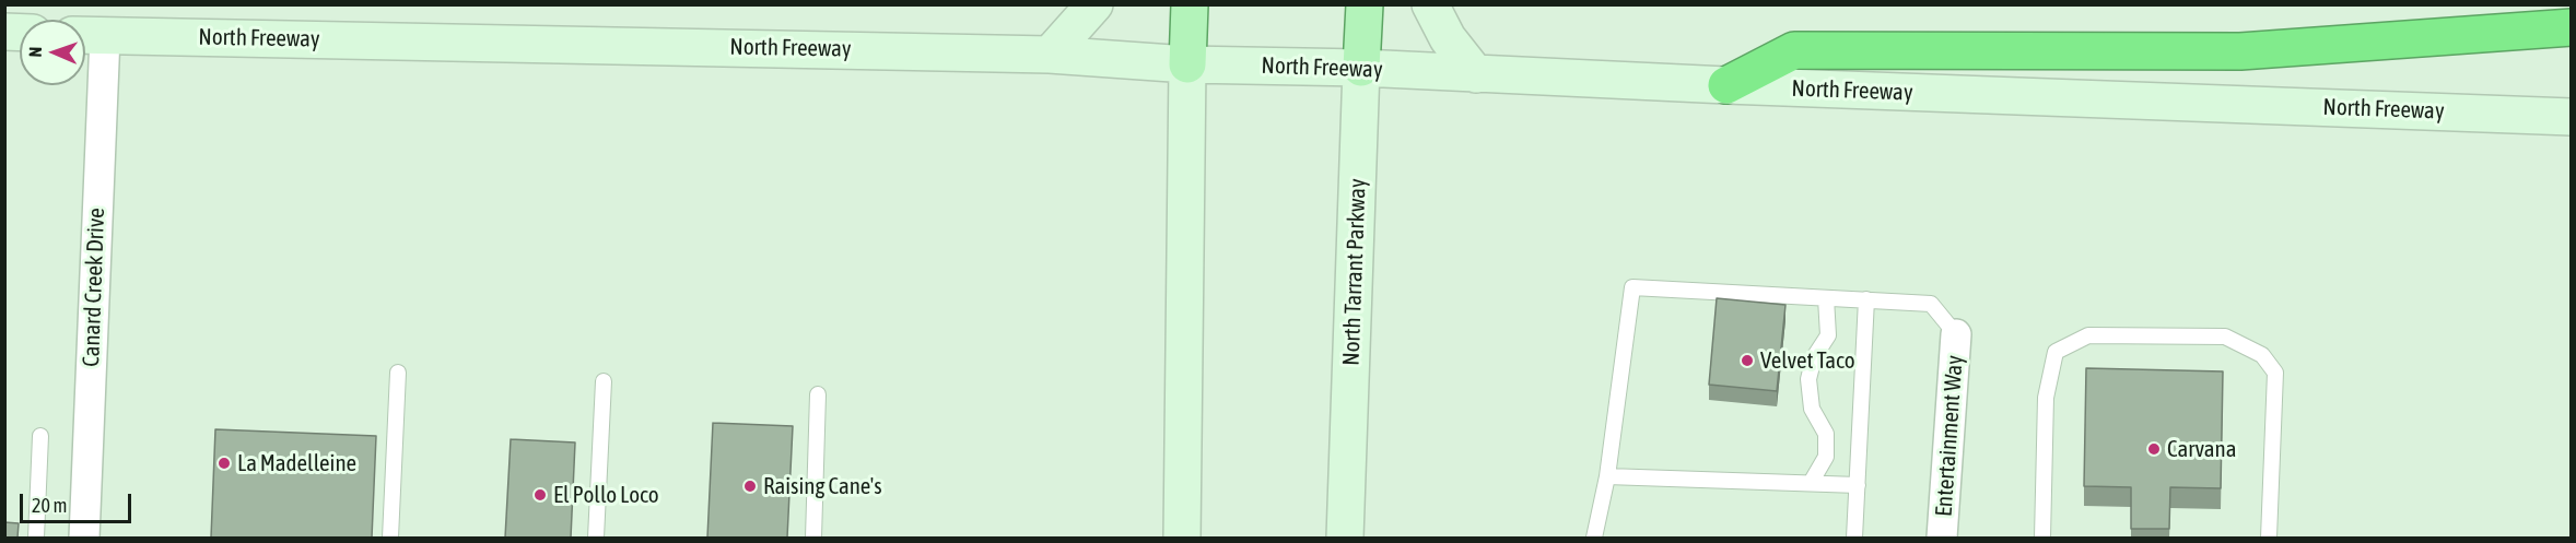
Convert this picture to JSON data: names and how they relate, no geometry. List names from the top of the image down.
{
  "streets": {
    "main road": ["North Freeway", "North Tarrant Parkway"],
    "street": ["Canard Creek Drive", "Entertainment Way"]
  },
  "crossings": [
    ["North Freeway", "North Tarrant Parkway"],
    ["North Freeway", "Canard Creek Drive"]
  ],
  "places": [
    "Velvet Taco",
    "Carvana",
    "La Madelleine",
    "Raising Cane's",
    "El Pollo Loco"
  ],
  "scale_bar": "20 m",
  "north": "left"
}
